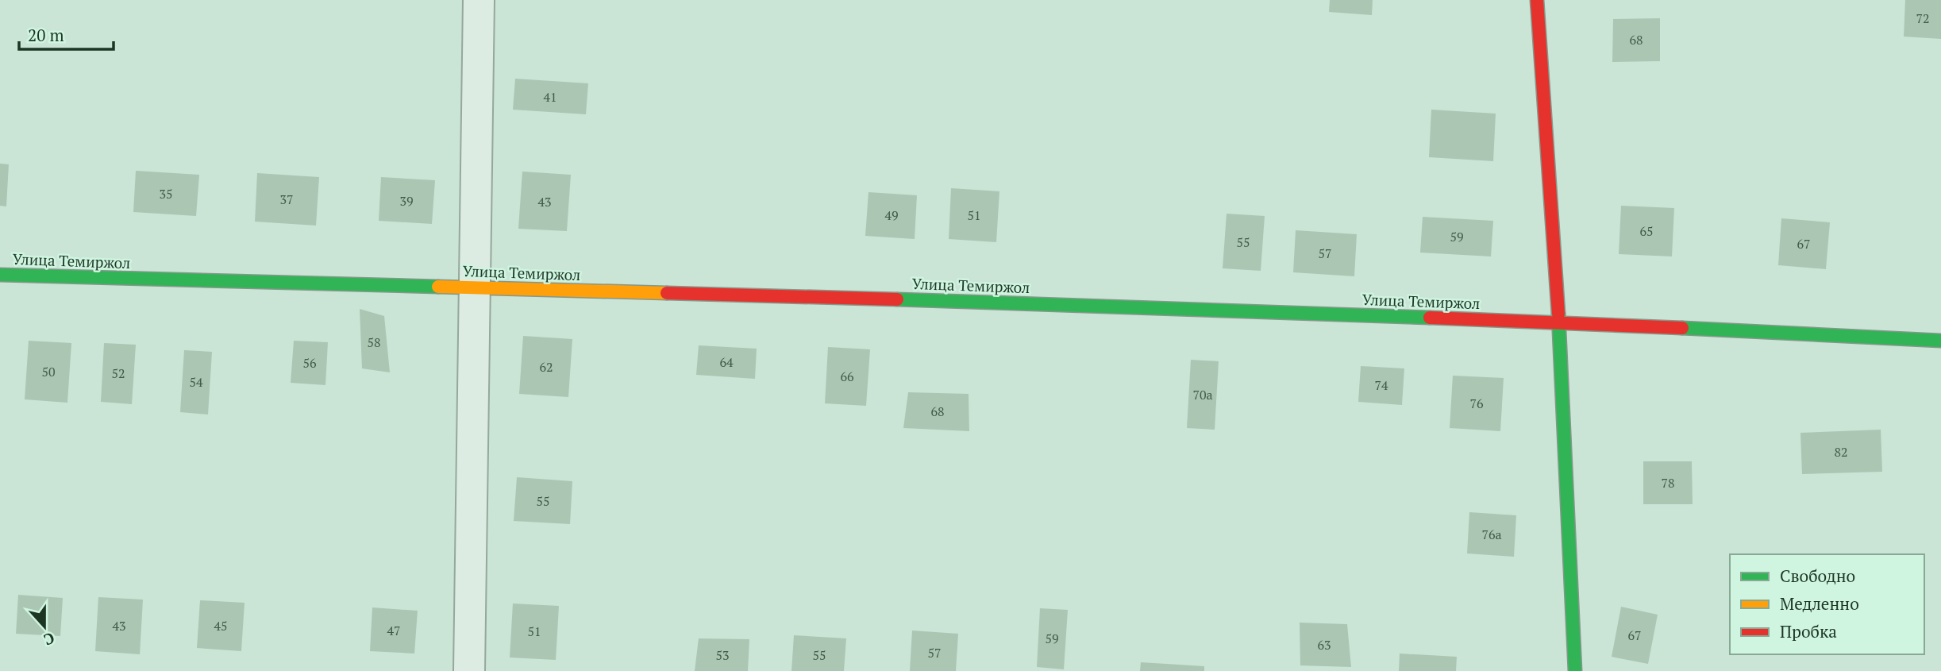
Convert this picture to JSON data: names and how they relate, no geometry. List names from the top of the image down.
{
  "streets": {
    "street": ["Улица Темиржол"]
  },
  "house_numbers": [
    "72",
    "68",
    "41",
    "35",
    "37",
    "39",
    "43",
    "49",
    "51",
    "65",
    "59",
    "55",
    "67",
    "57",
    "58",
    "64",
    "56",
    "62",
    "50",
    "52",
    "66",
    "54",
    "74",
    "70а",
    "76",
    "68",
    "82",
    "78",
    "55",
    "76а",
    "43",
    "45",
    "47",
    "51",
    "67",
    "59",
    "63",
    "57",
    "53",
    "55"
  ],
  "legend": ["Свободно", "Медленно", "Пробка"],
  "scale_bar": "20 m",
  "north": "bottom"
}
